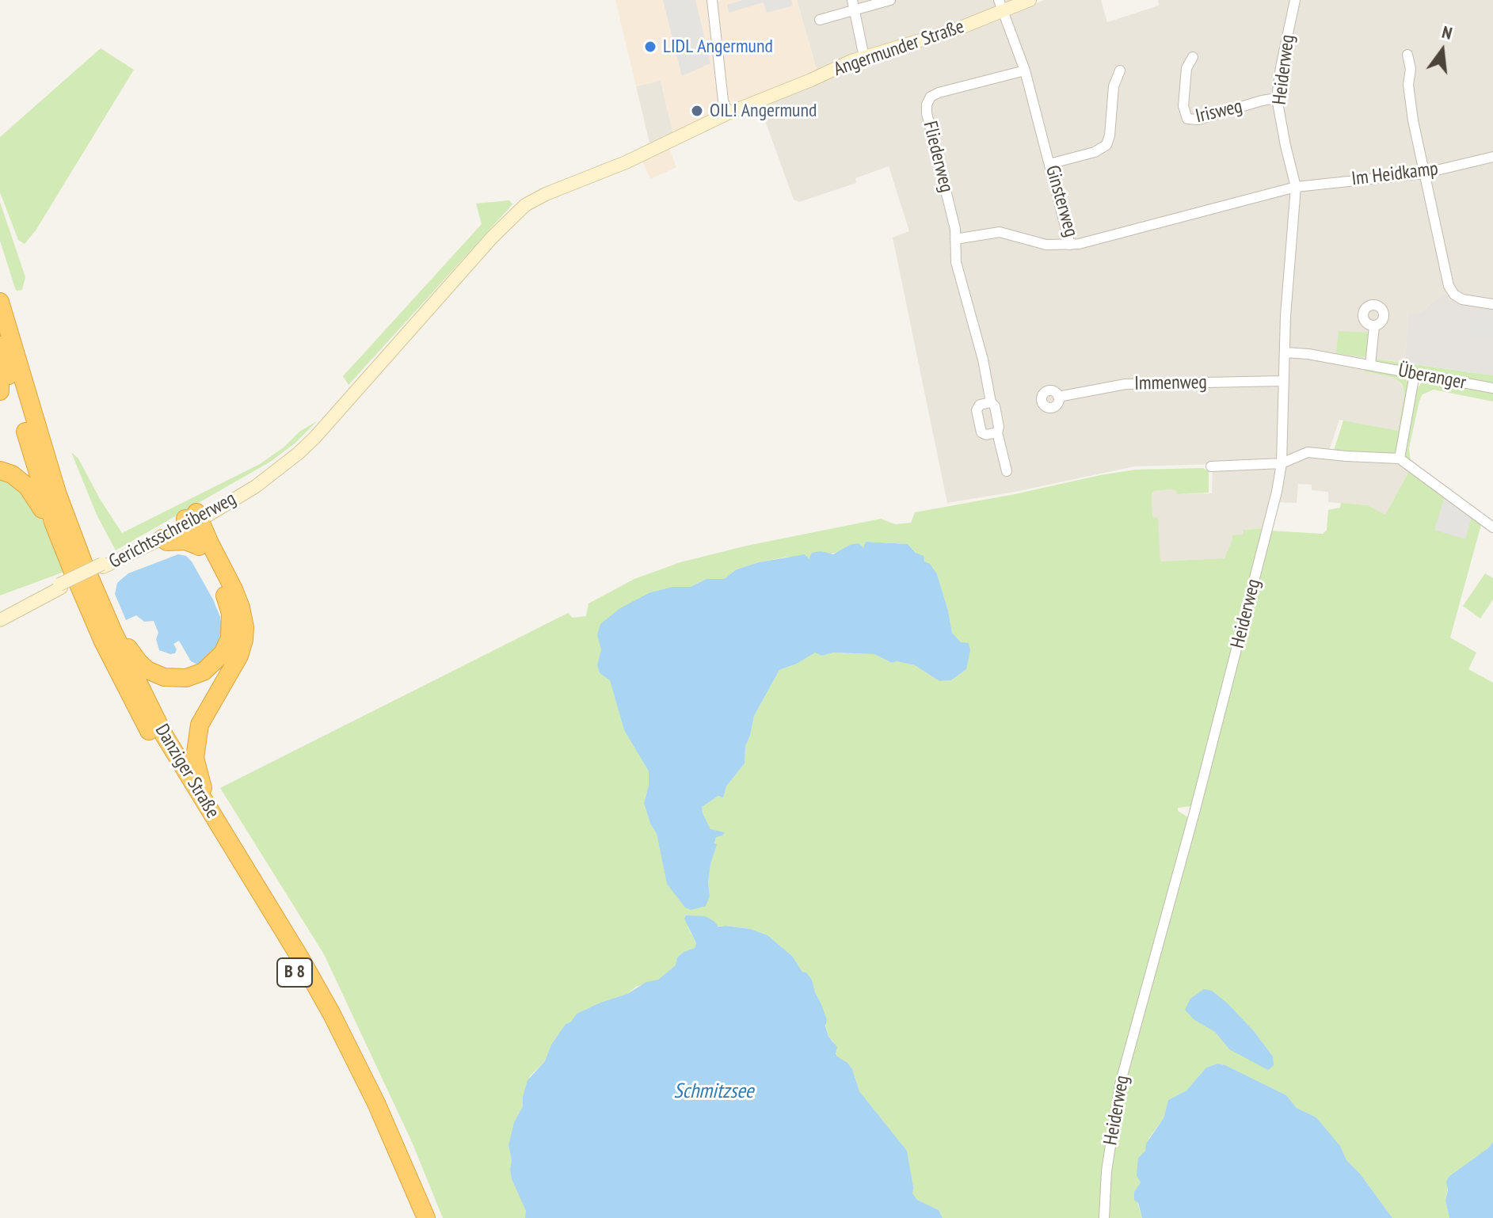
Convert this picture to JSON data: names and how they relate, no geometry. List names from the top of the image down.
{
  "streets": {
    "highway": ["Danziger Straße", "B 8"],
    "main road": ["Angermunder Straße", "Gerichtsschreiberweg"],
    "street": [
      "Heiderweg",
      "Irisweg",
      "Fliederweg",
      "Im Heidkamp",
      "Ginsterweg",
      "Überanger",
      "Immenweg"
    ]
  },
  "crossings": [
    ["Angermunder Straße", "Ginsterweg"],
    ["Angermunder Straße", "Gerichtsschreiberweg"],
    ["Heiderweg", "Irisweg"],
    ["Heiderweg", "Im Heidkamp"],
    ["Heiderweg", "Ginsterweg"],
    ["Heiderweg", "Überanger"],
    ["Heiderweg", "Immenweg"],
    ["Fliederweg", "Ginsterweg"],
    ["Im Heidkamp", "Ginsterweg"]
  ],
  "water": ["Schmitzsee"],
  "places": ["LIDL Angermund", "OIL! Angermund"],
  "north": "top"
}
